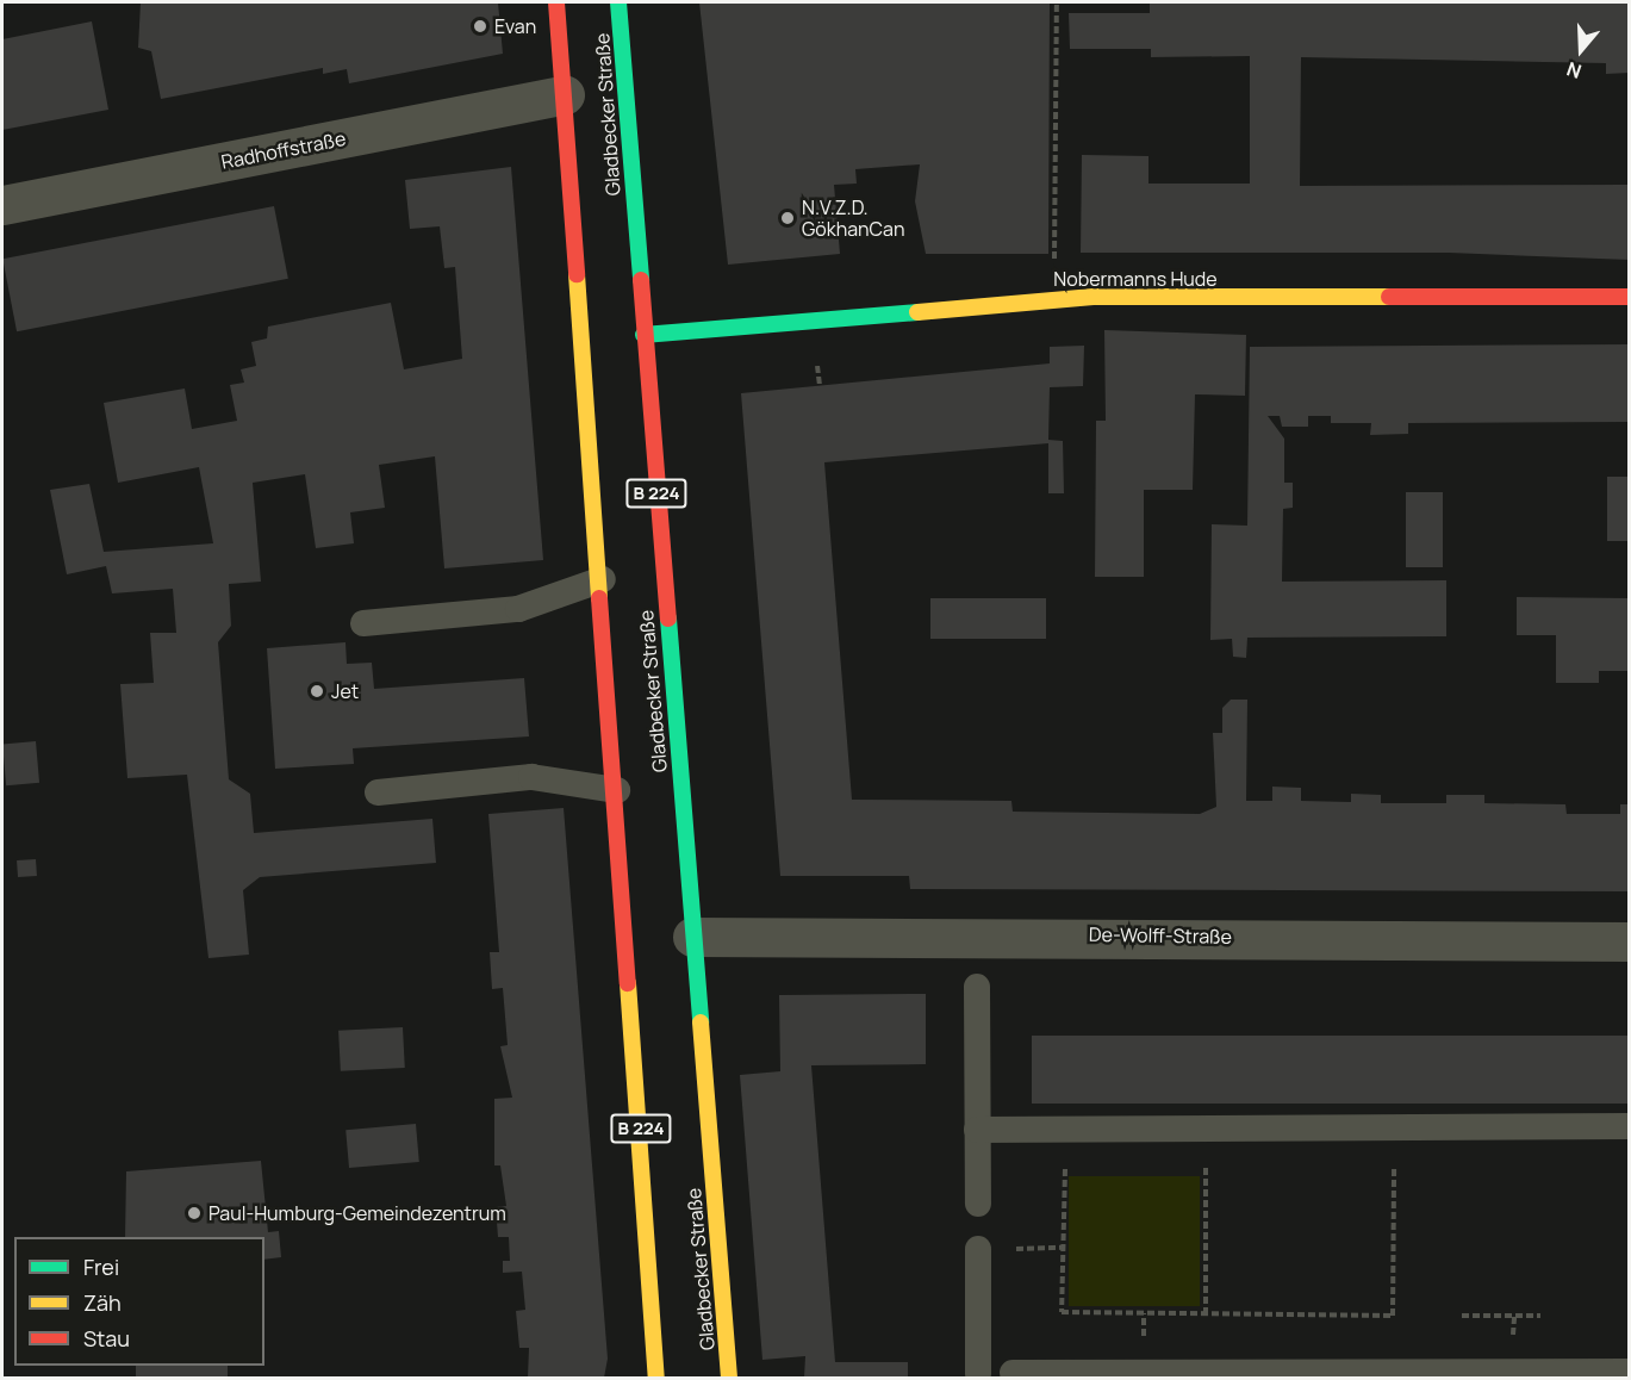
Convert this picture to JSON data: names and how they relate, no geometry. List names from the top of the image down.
{
  "streets": {
    "main road": ["Gladbecker Straße", "Nobermanns Hude", "B 224"],
    "street": ["Radhoffstraße", "De-Wolff-Straße"]
  },
  "crossings": [
    ["Gladbecker Straße", "Radhoffstraße"],
    ["Gladbecker Straße", "Nobermanns Hude"],
    ["Gladbecker Straße", "De-Wolff-Straße"]
  ],
  "places": [
    "Evan",
    "N.V.Z.D. GökhanCan",
    "Jet",
    "Paul-Humburg-Gemeindezentrum"
  ],
  "legend": ["Frei", "Zäh", "Stau"],
  "north": "bottom"
}
